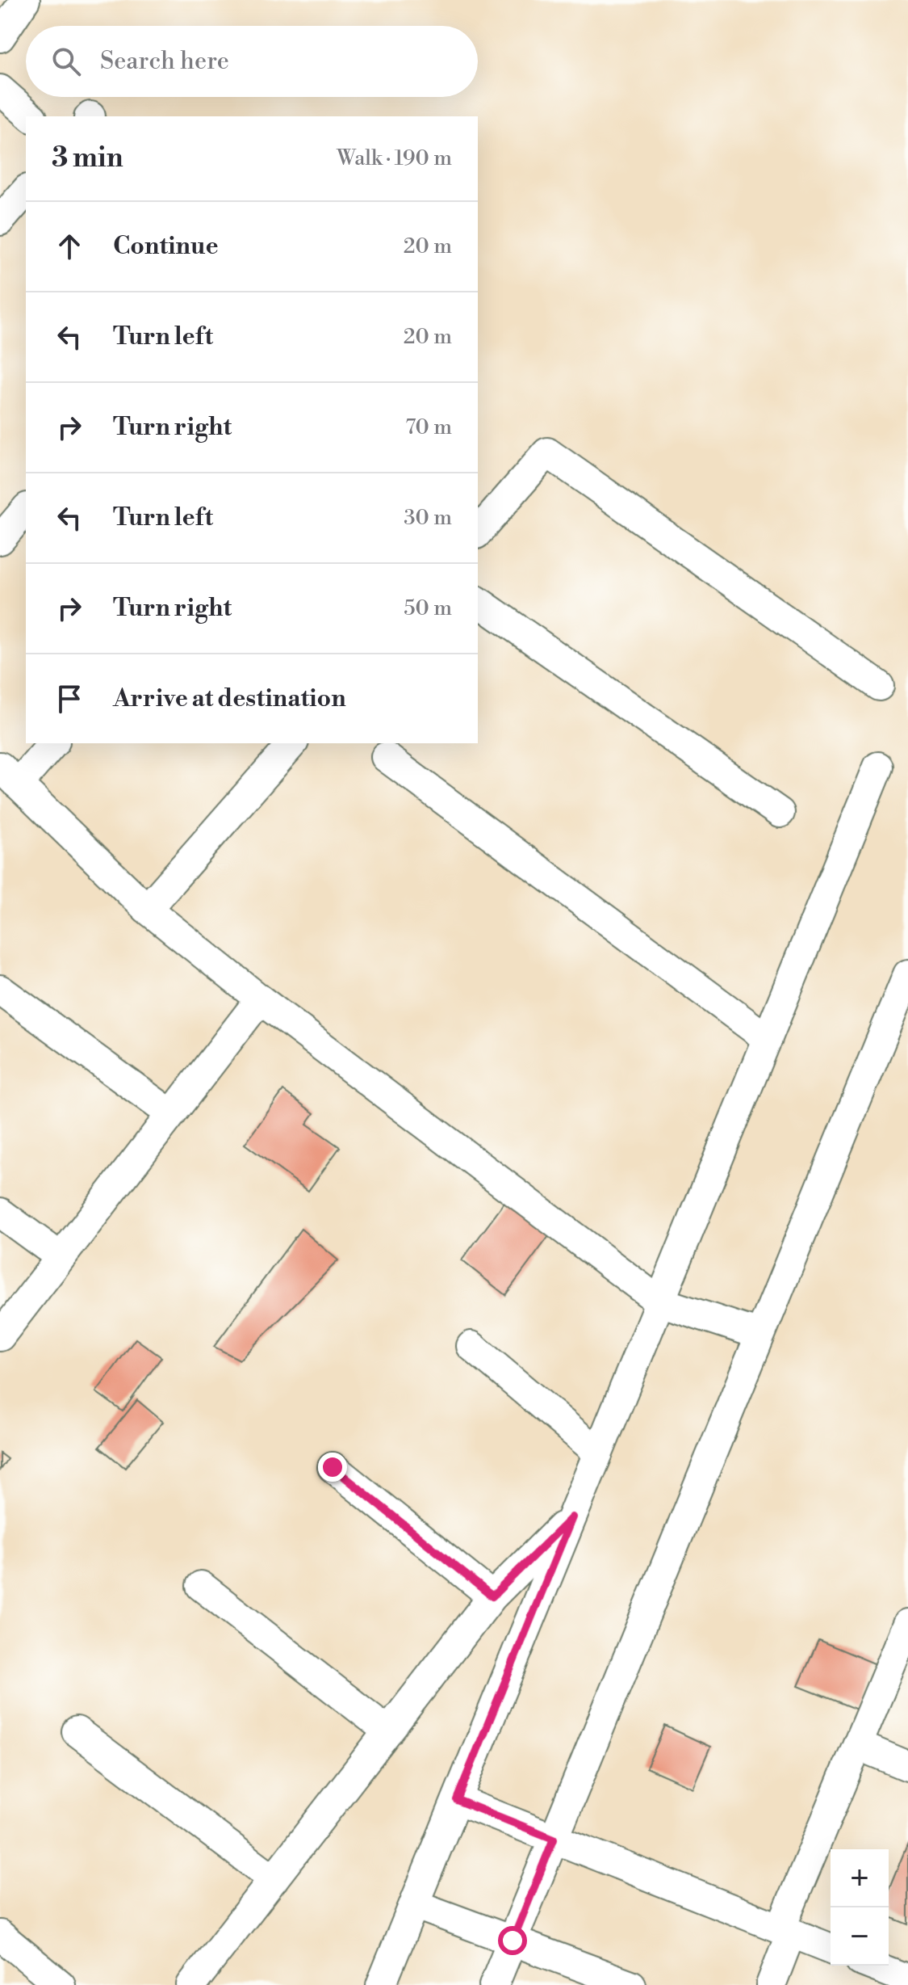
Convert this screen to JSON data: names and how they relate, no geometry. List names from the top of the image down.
{
  "page": {
    "search": "Search here",
    "heading": ["3 min", "Walk · 190 m"],
    "list": [
      ["Continue", "20 m"],
      ["Turn left", "20 m"],
      ["Turn right", "70 m"],
      ["Turn left", "30 m"],
      ["Turn right", "50 m"],
      "Arrive at destination"
    ],
    "map_buttons": ["+", "−"]
  }
}
